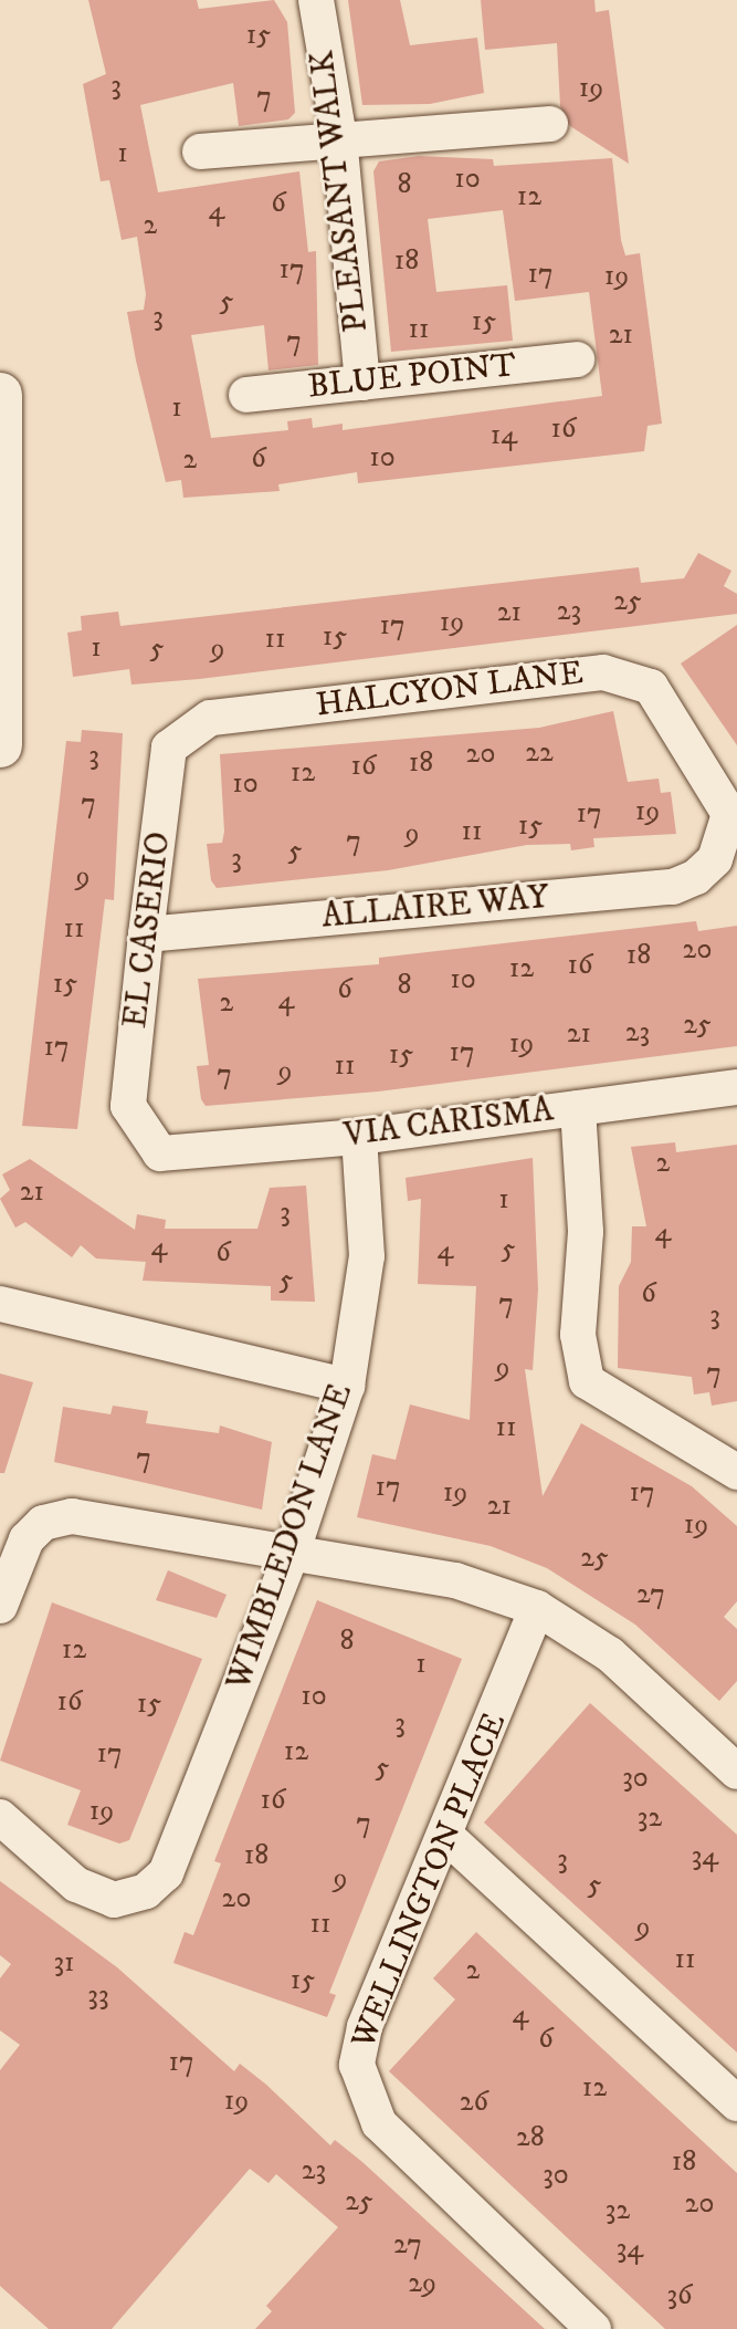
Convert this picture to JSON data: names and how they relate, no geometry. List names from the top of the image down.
{
  "streets": {
    "street": [
      "PLEASANT WALK",
      "BLUE POINT",
      "HALCYON LANE",
      "ALLAIRE WAY",
      "EL CASERIO",
      "VIA CARISMA",
      "WIMBLEDON LANE",
      "WELLINGTON PLACE"
    ]
  },
  "crossings": [
    ["PLEASANT WALK", "BLUE POINT"],
    ["HALCYON LANE", "ALLAIRE WAY"],
    ["HALCYON LANE", "EL CASERIO"],
    ["ALLAIRE WAY", "EL CASERIO"],
    ["EL CASERIO", "VIA CARISMA"],
    ["VIA CARISMA", "WIMBLEDON LANE"]
  ],
  "house_numbers": [
    "15",
    "3",
    "19",
    "7",
    "1",
    "10",
    "8",
    "12",
    "6",
    "4",
    "2",
    "18",
    "17",
    "17",
    "19",
    "5",
    "3",
    "15",
    "11",
    "21",
    "7",
    "1",
    "16",
    "14",
    "10",
    "6",
    "2",
    "25",
    "23",
    "21",
    "19",
    "17",
    "15",
    "11",
    "1",
    "5",
    "9",
    "22",
    "20",
    "3",
    "18",
    "16",
    "12",
    "10",
    "7",
    "19",
    "17",
    "15",
    "11",
    "9",
    "7",
    "5",
    "3",
    "9",
    "11",
    "20",
    "18",
    "16",
    "12",
    "10",
    "15",
    "8",
    "6",
    "4",
    "2",
    "25",
    "23",
    "21",
    "19",
    "17",
    "17",
    "15",
    "11",
    "9",
    "7",
    "2",
    "21",
    "1",
    "3",
    "4",
    "4",
    "5",
    "4",
    "6",
    "5",
    "6",
    "7",
    "3",
    "9",
    "7",
    "11",
    "7",
    "17",
    "19",
    "17",
    "21",
    "19",
    "25",
    "27",
    "8",
    "12",
    "1",
    "10",
    "16",
    "15",
    "3",
    "12",
    "17",
    "5",
    "30",
    "16",
    "19",
    "32",
    "7",
    "18",
    "34",
    "3",
    "9",
    "5",
    "20",
    "11",
    "9",
    "11",
    "31",
    "2",
    "15",
    "33",
    "4",
    "6",
    "17",
    "12",
    "19",
    "26",
    "28",
    "18",
    "23",
    "30",
    "25",
    "20",
    "32",
    "27",
    "34",
    "29",
    "36"
  ]
}
